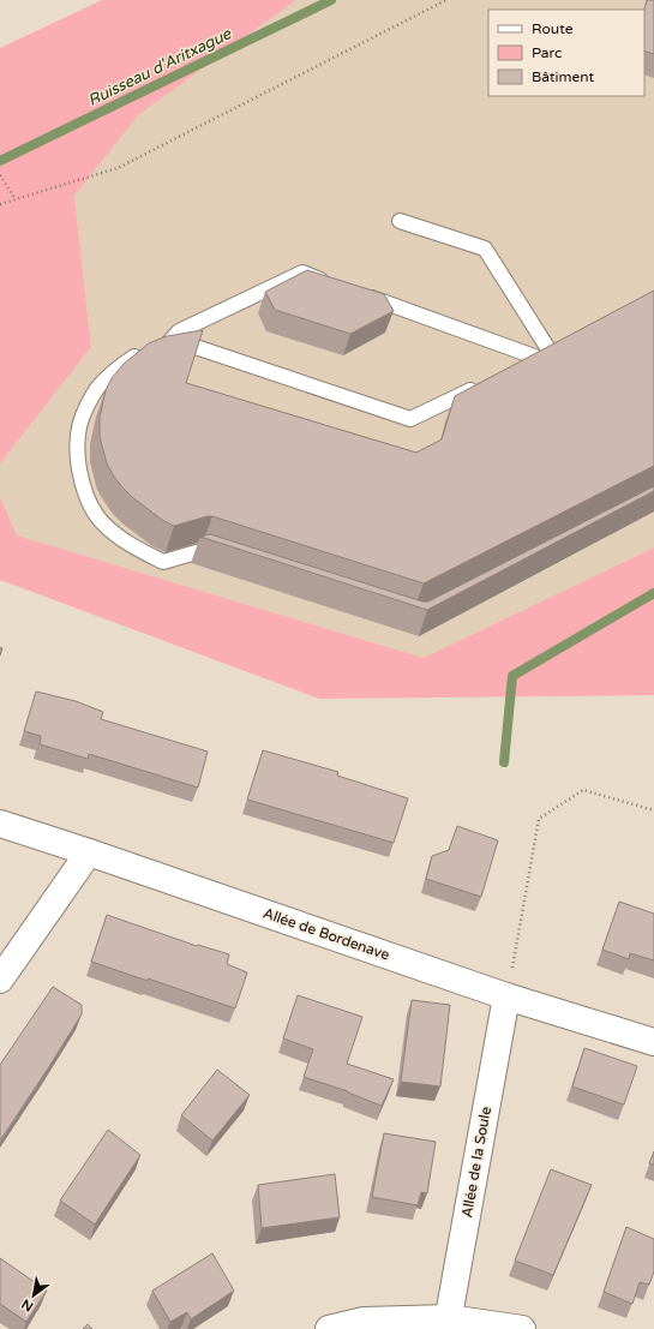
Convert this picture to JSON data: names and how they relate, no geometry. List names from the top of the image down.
{
  "streets": {
    "street": ["Allée de Bordenave", "Allée de la Soule"]
  },
  "crossings": [
    ["Allée de Bordenave", "Allée de la Soule"]
  ],
  "water": ["Ruisseau d'Aritxague"],
  "legend": ["Route", "Parc", "Bâtiment"],
  "north": "bottom left"
}
